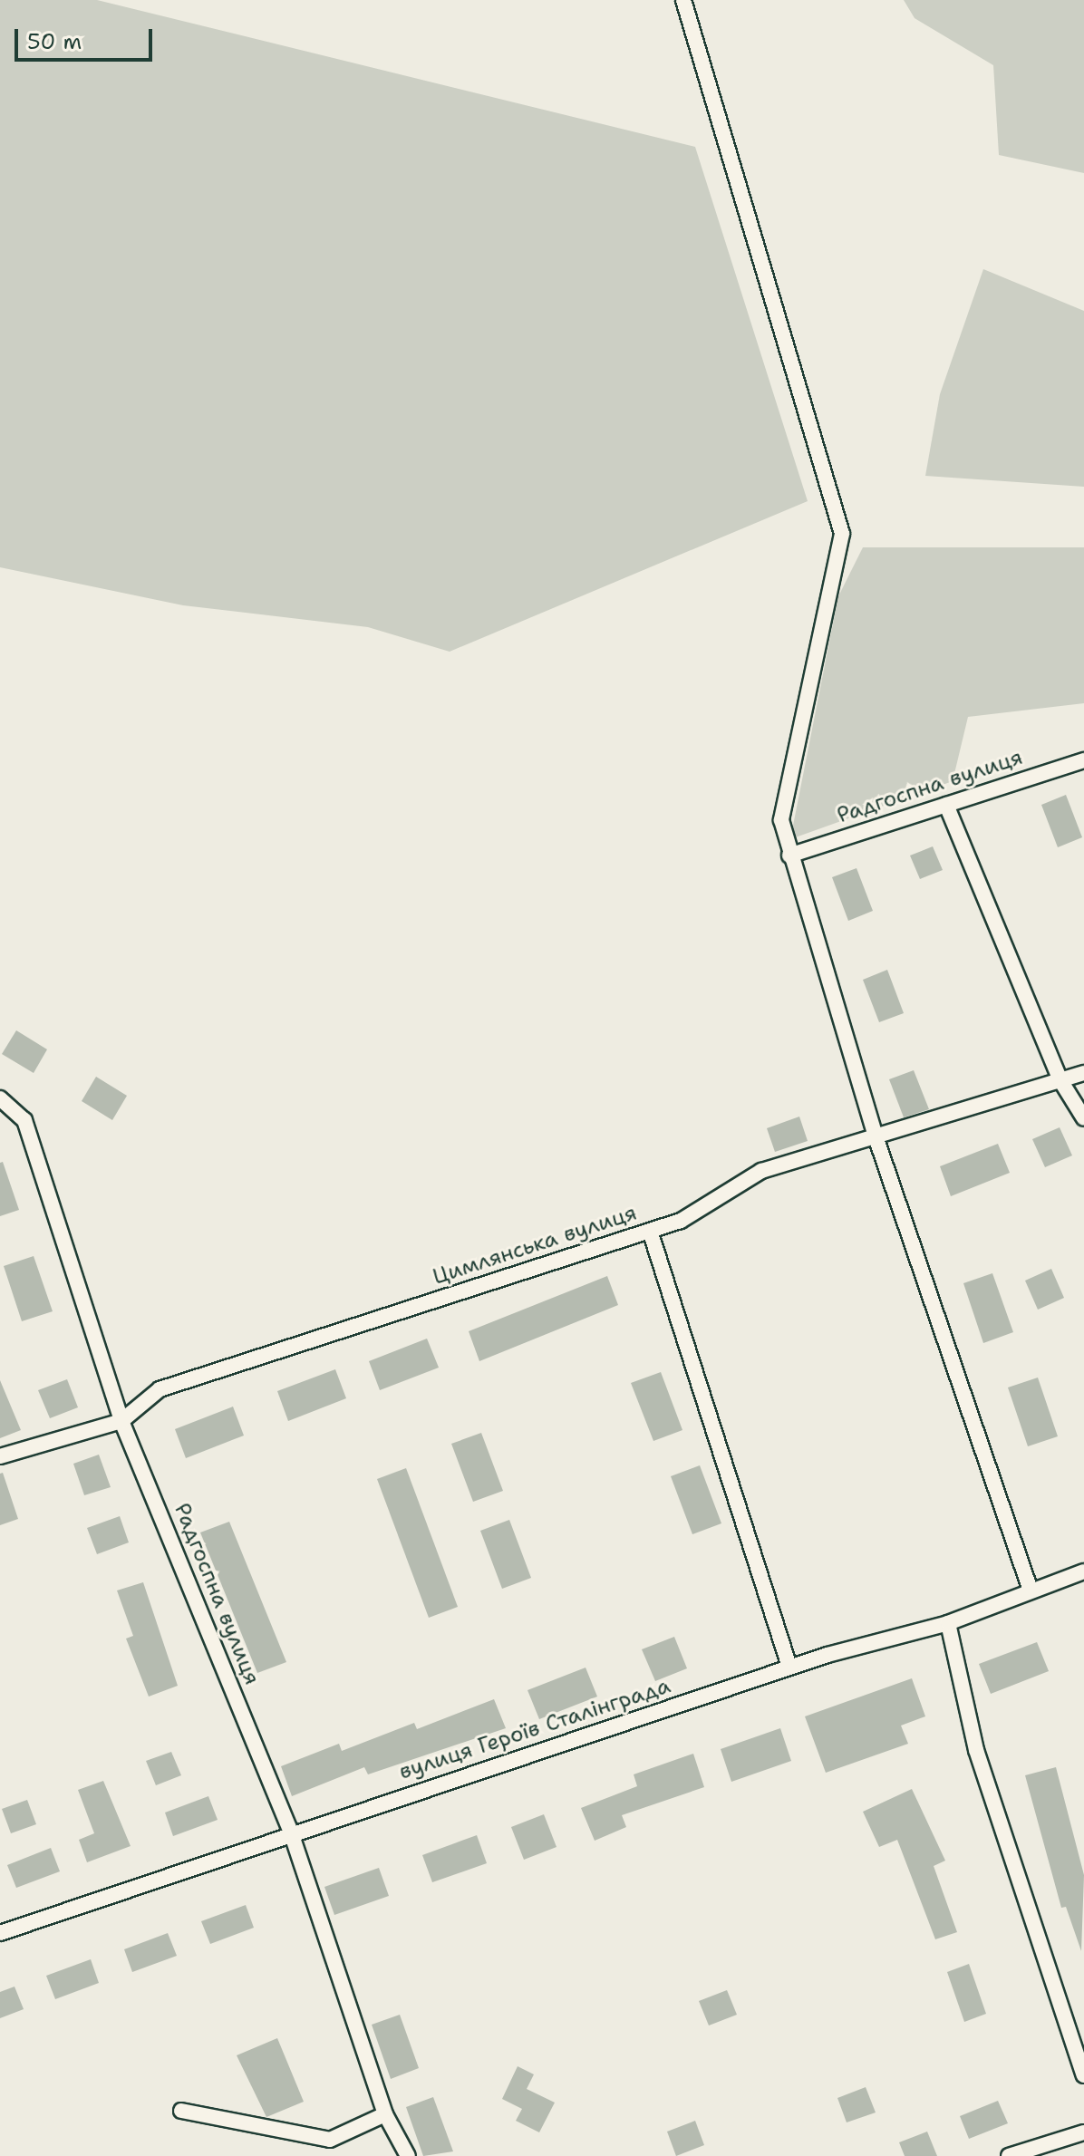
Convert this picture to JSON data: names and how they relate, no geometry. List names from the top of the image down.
{
  "streets": {
    "street": ["Радгоспна вулиця", "Цимлянська вулиця", "вулиця Героїв Сталінграда"]
  },
  "crossings": [
    ["Радгоспна вулиця", "Цимлянська вулиця"],
    ["Радгоспна вулиця", "вулиця Героїв Сталінграда"]
  ],
  "scale_bar": "50 m"
}
